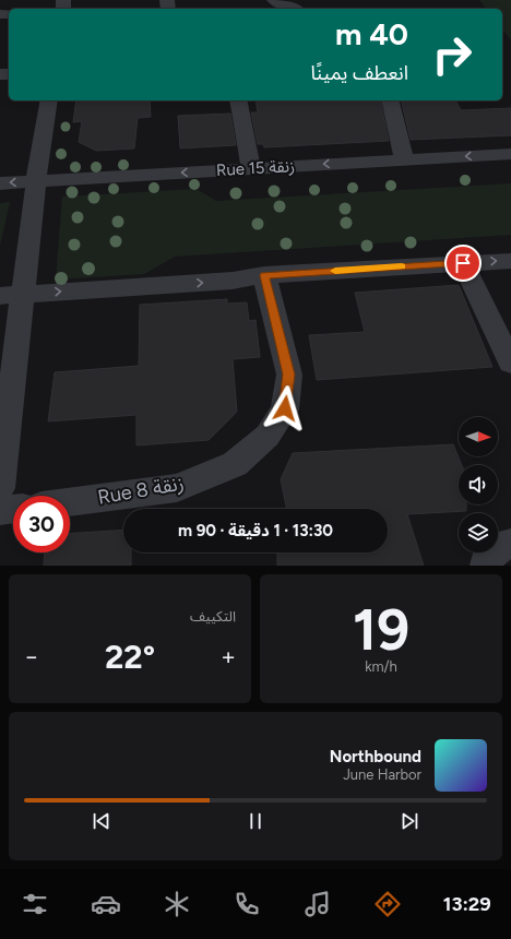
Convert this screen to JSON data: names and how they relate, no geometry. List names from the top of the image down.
{
  "streets": {
    "street": ["Rue 15 زنقة", "Rue 8 زنقة"]
  },
  "north": "right",
  "page": {
    "turn": ["40 m", "انعطف يمينًا"],
    "limit": "30",
    "trip": "13:30 · 1 دقيقة · 90 m",
    "tile": [
      ["19", "km/h"],
      "التكييف"
    ],
    "heat": ["−", "22°", "+"],
    "song": ["Northbound", "June Harbor"],
    "tabs": "13:29"
  }
}
